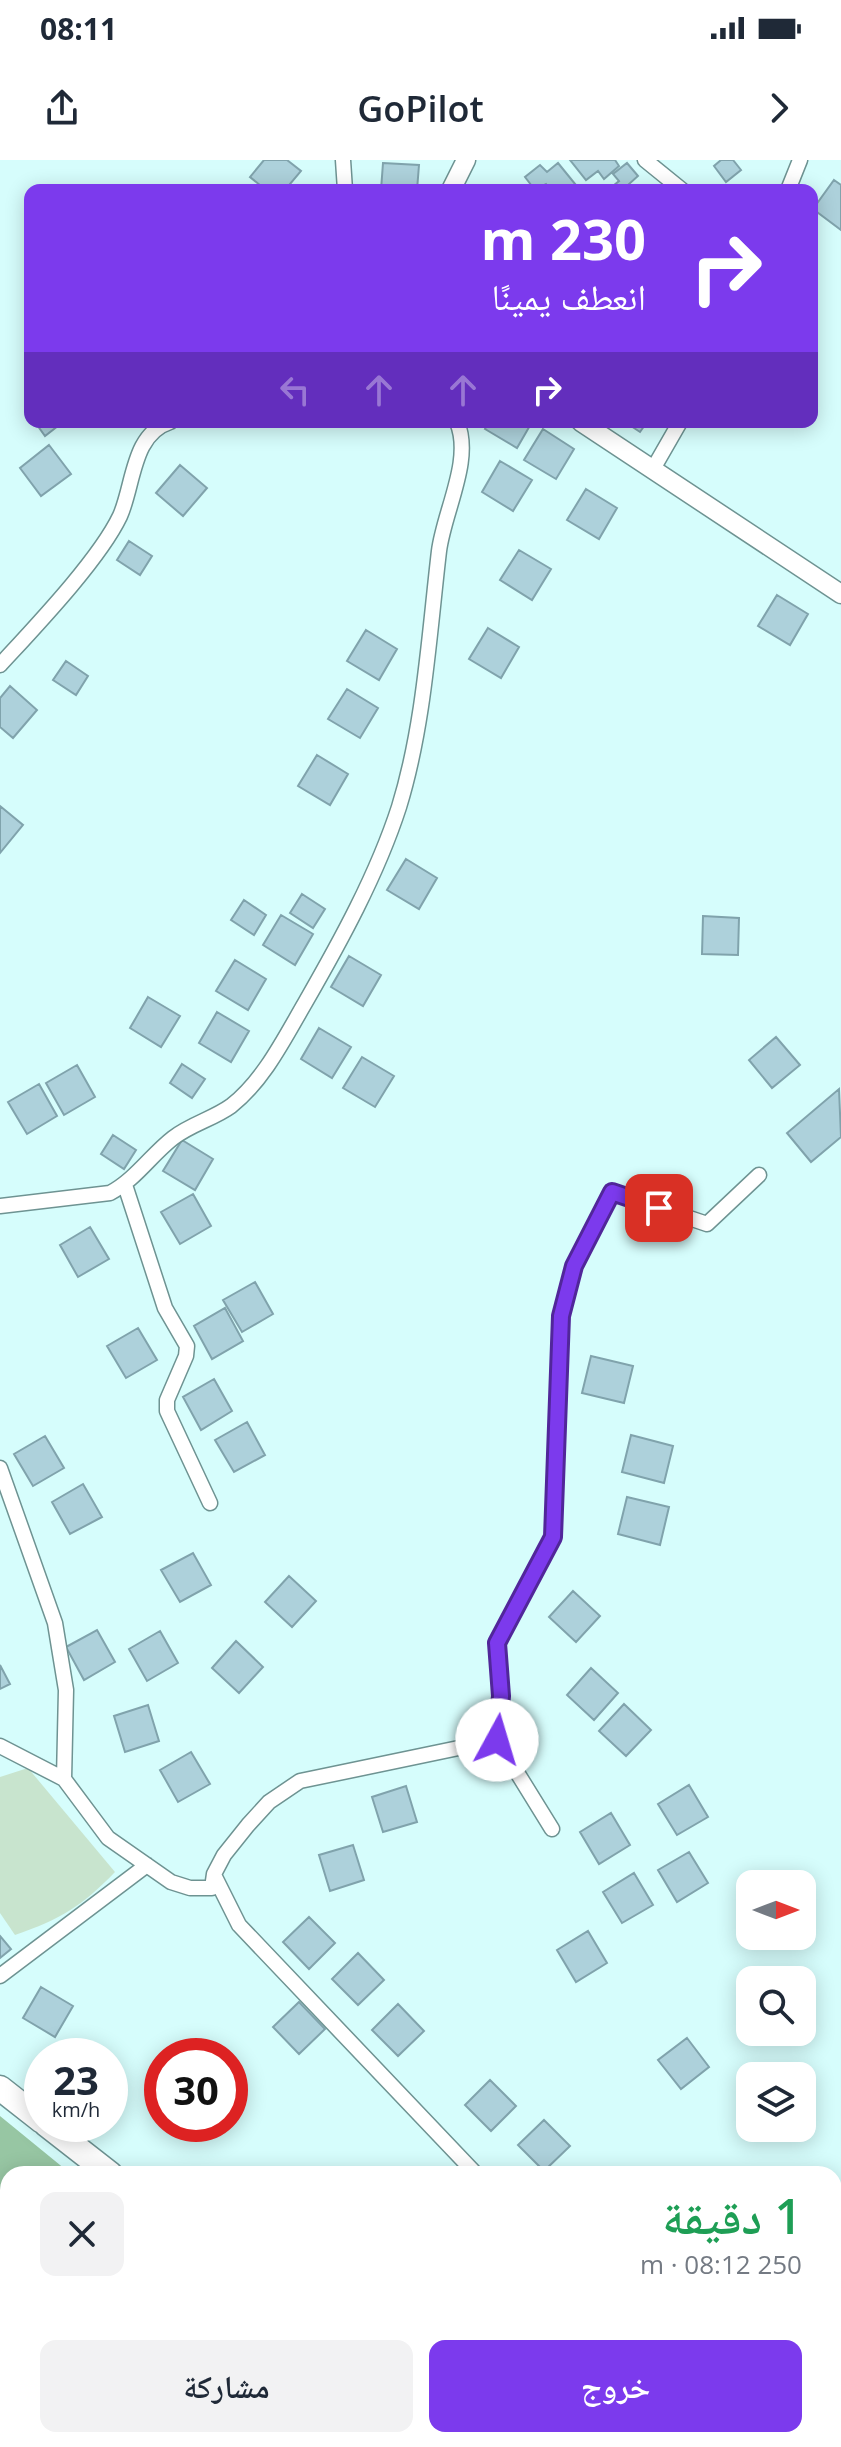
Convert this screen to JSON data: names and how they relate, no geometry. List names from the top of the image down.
{
  "north": "right",
  "page": {
    "status": "08:11",
    "header": "GoPilot",
    "turn": ["230 m", "انعطف يمينًا"],
    "speed": "23 km/h",
    "limit": "30",
    "heading": ["1 دقيقة", "250 m · 08:12"],
    "buttons": ["خروج", "مشاركة"]
  }
}
